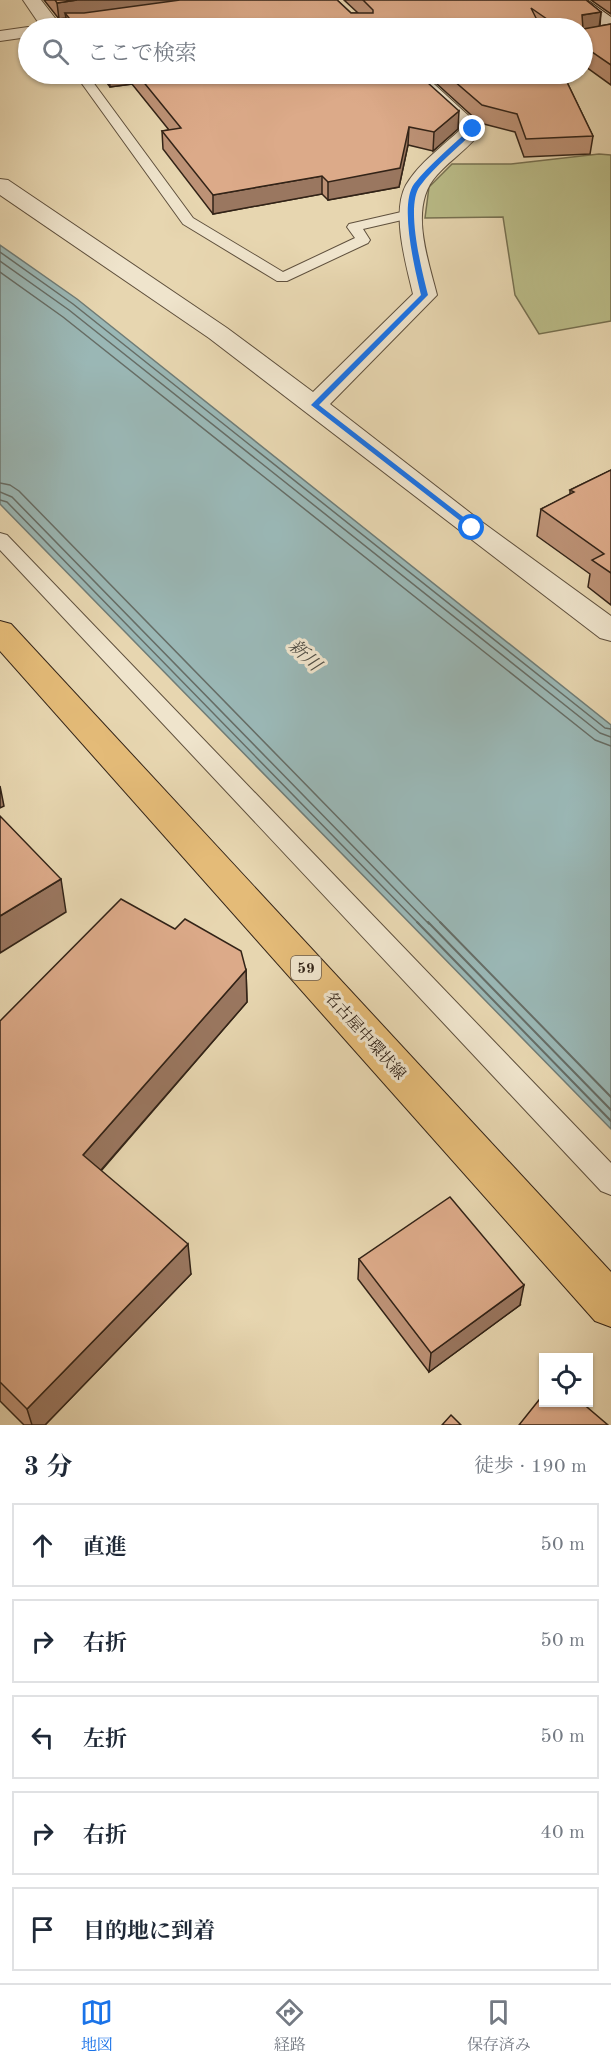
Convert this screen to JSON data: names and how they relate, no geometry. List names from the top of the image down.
{
  "streets": {
    "main road": ["59", "名古屋中環状線"]
  },
  "water": ["新川"],
  "page": {
    "search": "ここで検索",
    "heading": ["3 分", "徒歩 · 190 m"],
    "list": [
      ["直進", "50 m"],
      ["右折", "50 m"],
      ["左折", "50 m"],
      ["右折", "40 m"],
      "目的地に到着"
    ],
    "nav": ["地図", "経路", "保存済み"]
  }
}
